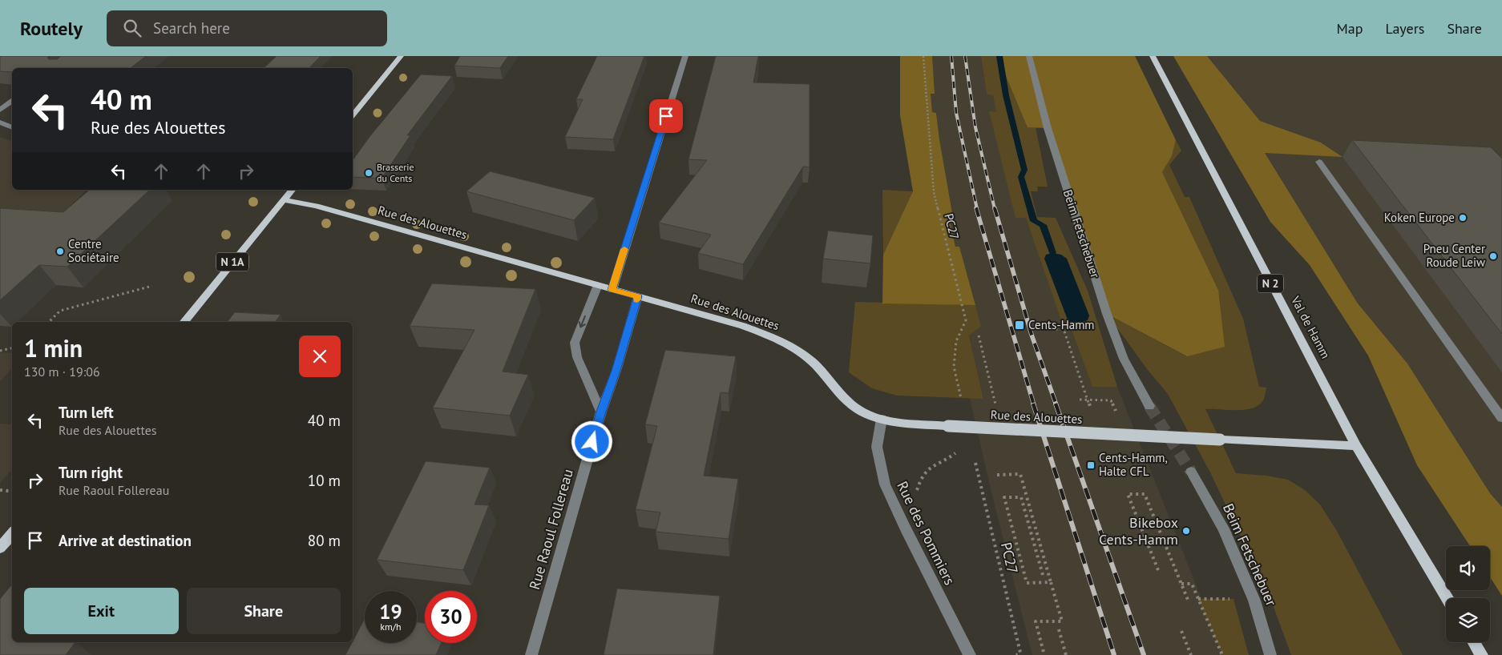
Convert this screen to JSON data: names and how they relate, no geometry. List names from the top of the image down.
{
  "streets": {
    "main road": [
      "Rue des Alouettes",
      "N 1A",
      "N 2",
      "Val de Hamm"
    ],
    "street": ["Beim Fetschebuer", "Rue Raoul Follereau", "Rue des Pommiers"],
    "path": ["PC27"]
  },
  "crossings": [
    ["Rue des Alouettes", "N 1A"],
    ["Rue des Alouettes", "Val de Hamm"],
    ["Rue des Alouettes", "Rue Raoul Follereau"],
    ["Rue des Alouettes", "Rue des Pommiers"]
  ],
  "places": {
    "other": [
      "Brasserie du Cents",
      "Koken Europe",
      "Centre Sociétaire",
      "Pneu Center Roude Leiw",
      "Bikebox Cents-Hamm"
    ],
    "transit": ["Cents-Hamm", "Cents-Hamm, Halte CFL"]
  },
  "page": {
    "header": "Routely",
    "search": "Search here",
    "nav": ["Map", "Layers", "Share"],
    "turn": ["40 m", "Rue des Alouettes"],
    "heading": ["1 min", "130 m · 19:06"],
    "list": [
      {
        "name": "Turn left",
        "note": "Rue des Alouettes",
        "value": "40 m"
      },
      {
        "name": "Turn right",
        "note": "Rue Raoul Follereau",
        "value": "10 m"
      },
      {
        "name": "Arrive at destination",
        "value": "80 m"
      }
    ],
    "buttons": ["Exit", "Share"],
    "speed": "19 km/h",
    "limit": "30"
  }
}
